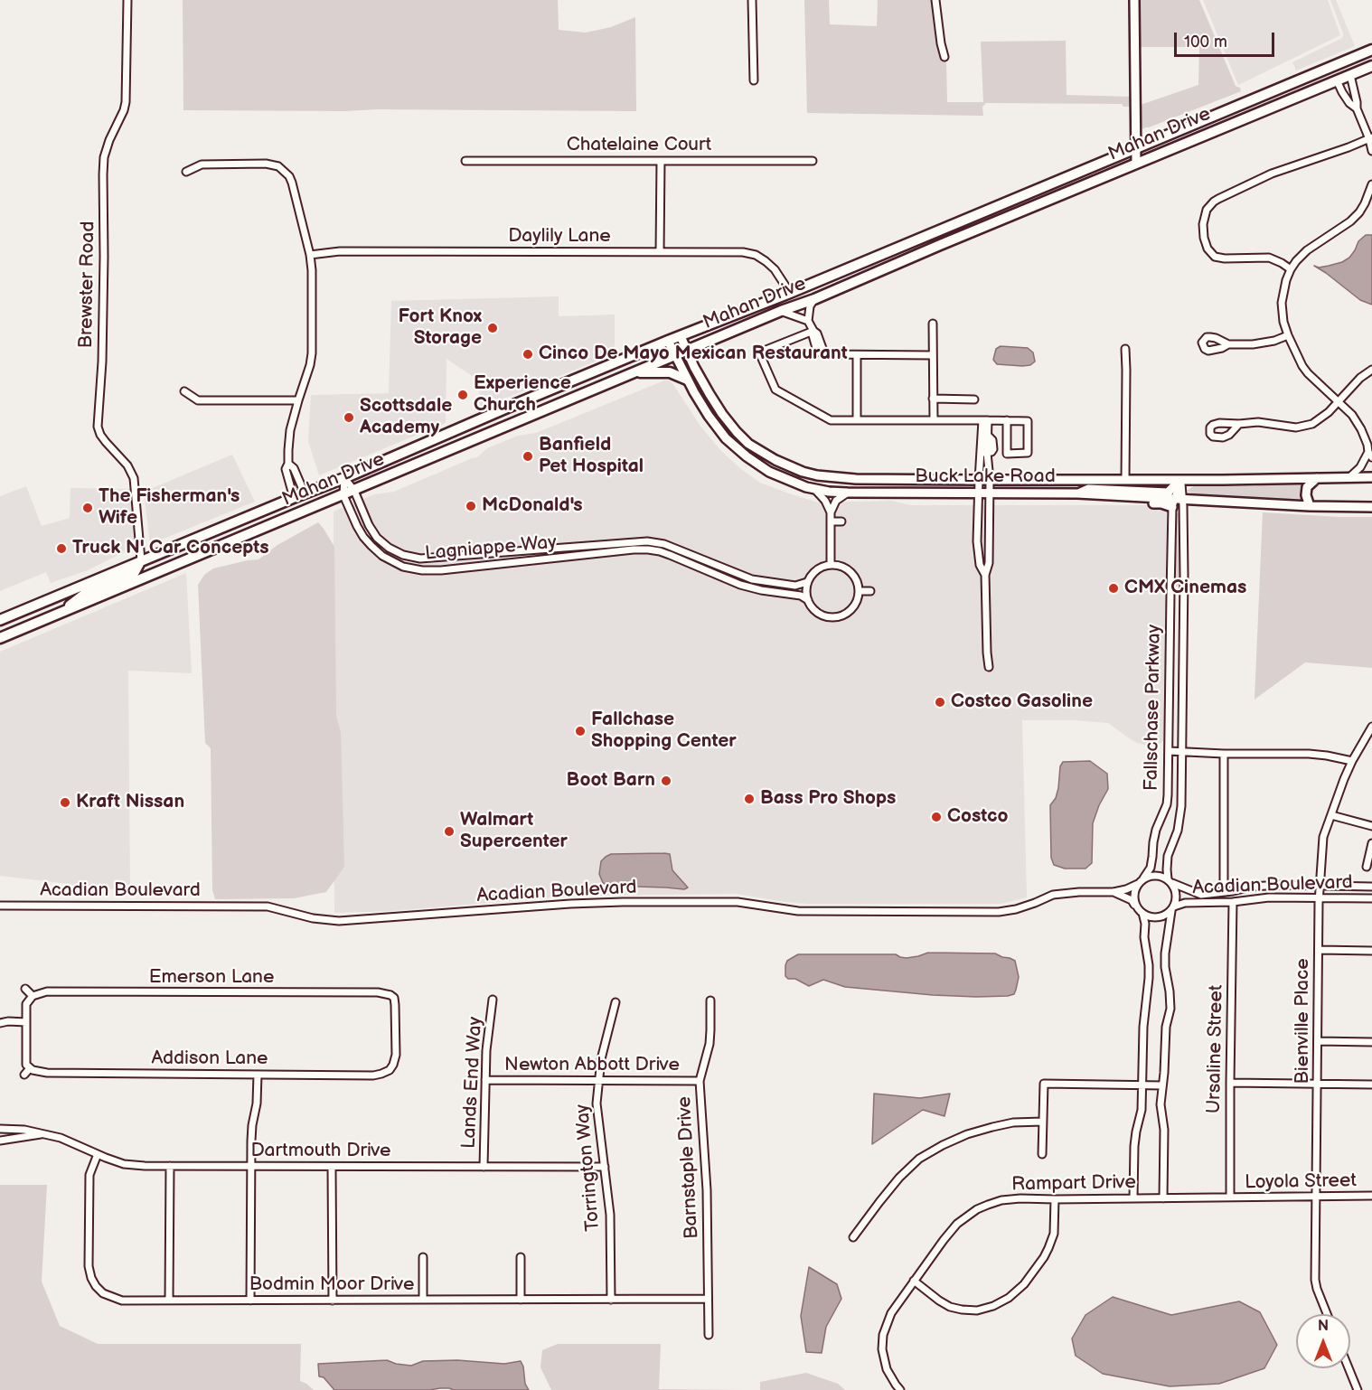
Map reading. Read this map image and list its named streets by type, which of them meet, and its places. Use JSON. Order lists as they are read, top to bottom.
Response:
{
  "streets": {
    "main road": ["Mahan Drive", "Buck Lake Road"],
    "street": [
      "Chatelaine Court",
      "Daylily Lane",
      "Brewster Road",
      "Lagniappe Way",
      "Fallschase Parkway",
      "Acadian Boulevard",
      "Emerson Lane",
      "Bienville Place",
      "Ursaline Street",
      "Addison Lane",
      "Newton Abbott Drive",
      "Lands End Way",
      "Dartmouth Drive",
      "Torrington Way",
      "Barnstaple Drive",
      "Loyola Street",
      "Rampart Drive",
      "Bodmin Moor Drive"
    ]
  },
  "crossings": [
    ["Mahan Drive", "Daylily Lane"],
    ["Mahan Drive", "Brewster Road"],
    ["Mahan Drive", "Buck Lake Road"],
    ["Mahan Drive", "Lagniappe Way"],
    ["Buck Lake Road", "Fallschase Parkway"],
    ["Fallschase Parkway", "Acadian Boulevard"],
    ["Acadian Boulevard", "Bienville Place"],
    ["Acadian Boulevard", "Ursaline Street"],
    ["Emerson Lane", "Addison Lane"],
    ["Bienville Place", "Loyola Street"],
    ["Ursaline Street", "Loyola Street"],
    ["Ursaline Street", "Rampart Drive"],
    ["Newton Abbott Drive", "Lands End Way"],
    ["Newton Abbott Drive", "Torrington Way"],
    ["Newton Abbott Drive", "Barnstaple Drive"],
    ["Lands End Way", "Dartmouth Drive"],
    ["Dartmouth Drive", "Torrington Way"],
    ["Dartmouth Drive", "Bodmin Moor Drive"],
    ["Torrington Way", "Bodmin Moor Drive"],
    ["Barnstaple Drive", "Bodmin Moor Drive"],
    ["Loyola Street", "Rampart Drive"]
  ],
  "places": [
    "Fort Knox Storage",
    "Cinco De Mayo Mexican Restaurant",
    "Experience Church",
    "Scottsdale Academy",
    "Banfield Pet Hospital",
    "McDonald's",
    "The Fisherman's Wife",
    "Truck N' Car Concepts",
    "CMX Cinemas",
    "Costco Gasoline",
    "Fallchase Shopping Center",
    "Boot Barn",
    "Bass Pro Shops",
    "Kraft Nissan",
    "Costco",
    "Walmart Supercenter"
  ],
  "scale_bar": "100 m",
  "north": "top"
}
